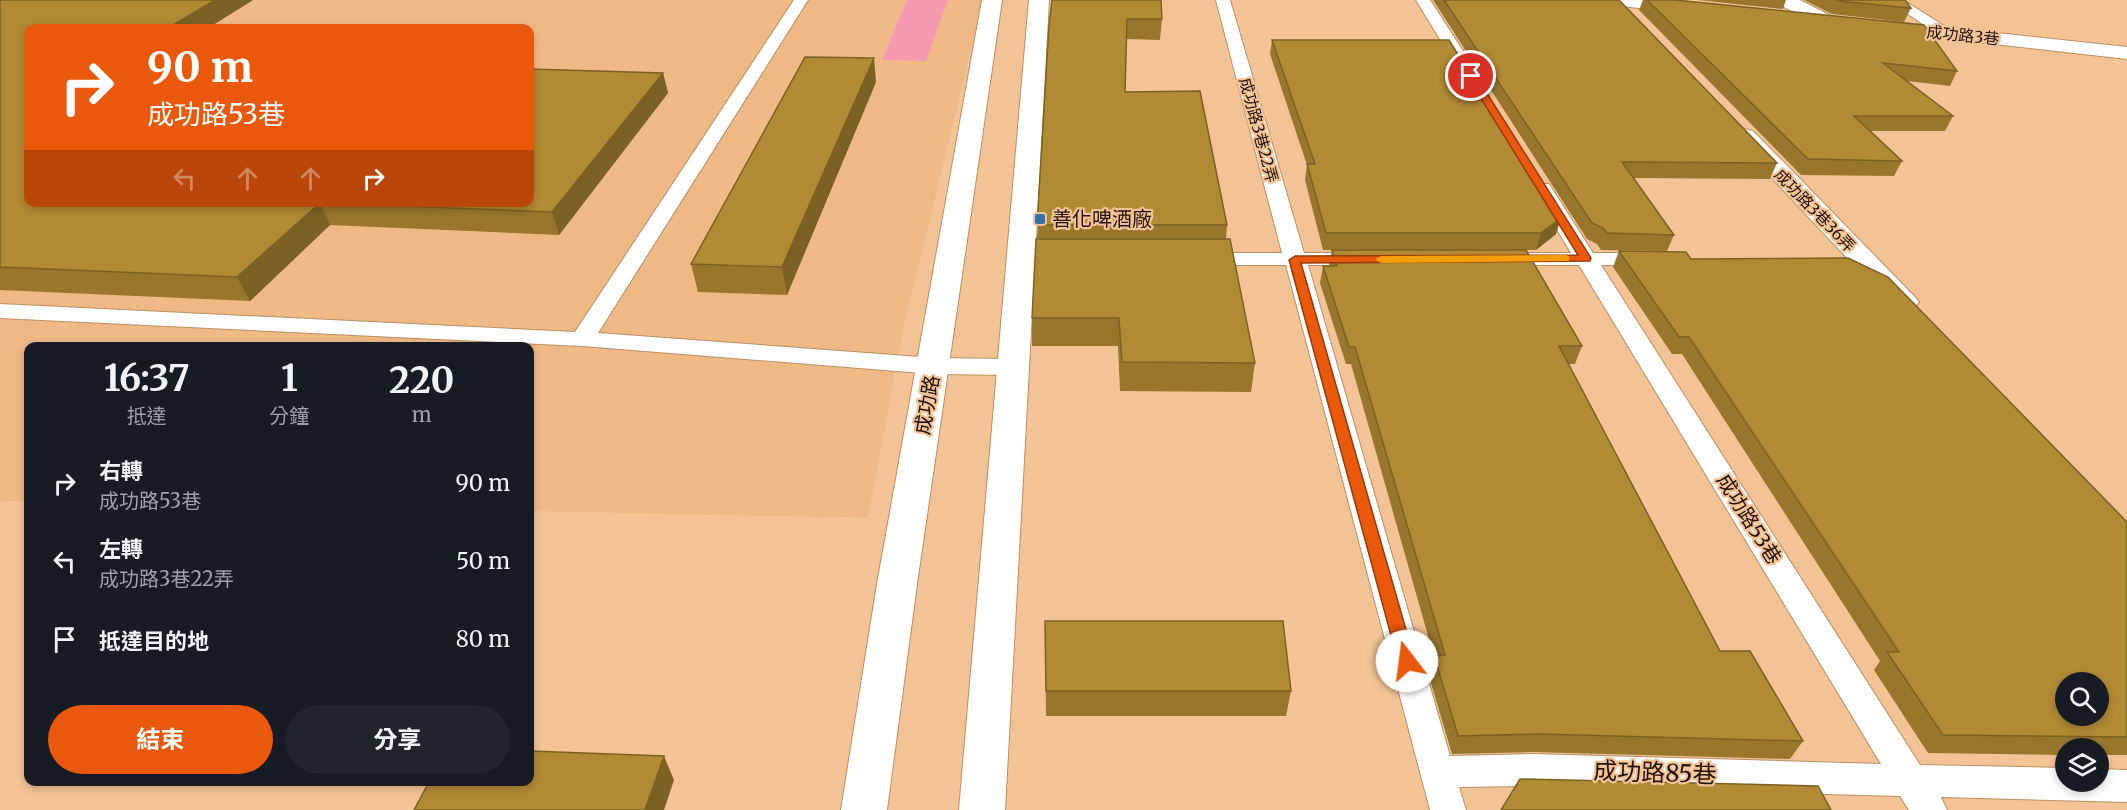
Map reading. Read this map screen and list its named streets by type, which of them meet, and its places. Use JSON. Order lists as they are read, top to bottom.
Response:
{
  "streets": {
    "main road": ["成功路3巷", "成功路3巷36弄", "成功路"],
    "lane": ["成功路3巷22弄", "成功路53巷", "成功路85巷"]
  },
  "crossings": [
    ["成功路53巷", "成功路85巷"]
  ],
  "places": {
    "transit": ["善化啤酒廠"]
  },
  "page": {
    "turn": ["90 m", "成功路53巷"],
    "eta": [
      "16:37",
      "抵達",
      "1",
      "分鐘",
      "220",
      "m"
    ],
    "list": [
      {
        "name": "右轉",
        "note": "成功路53巷",
        "value": "90 m"
      },
      {
        "name": "左轉",
        "note": "成功路3巷22弄",
        "value": "50 m"
      },
      {
        "name": "抵達目的地",
        "value": "80 m"
      }
    ],
    "buttons": ["結束", "分享"]
  }
}
